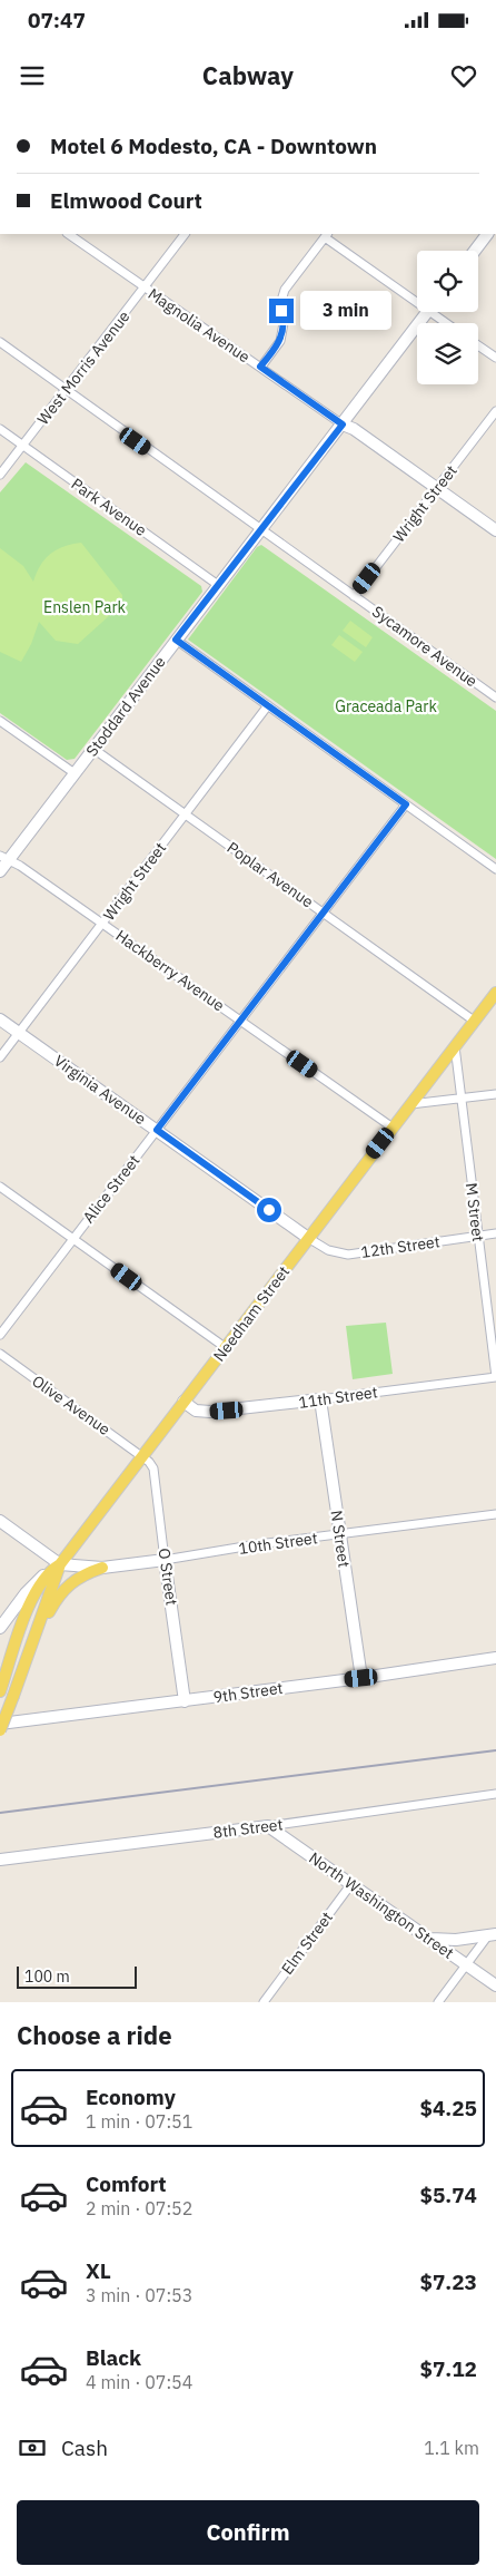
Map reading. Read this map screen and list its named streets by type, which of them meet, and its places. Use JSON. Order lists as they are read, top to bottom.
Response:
{
  "streets": {
    "main road": ["Needham Street"],
    "street": [
      "Magnolia Avenue",
      "West Morris Avenue",
      "Wright Street",
      "Park Avenue",
      "Sycamore Avenue",
      "Stoddard Avenue",
      "Poplar Avenue",
      "Hackberry Avenue",
      "Virginia Avenue",
      "Alice Street",
      "M Street",
      "12th Street",
      "11th Street",
      "Olive Avenue",
      "N Street",
      "10th Street",
      "O Street",
      "9th Street",
      "8th Street",
      "North Washington Street",
      "Elm Street"
    ]
  },
  "crossings": [
    ["Magnolia Avenue", "West Morris Avenue"],
    ["Magnolia Avenue", "Wright Street"],
    ["Magnolia Avenue", "Stoddard Avenue"],
    ["West Morris Avenue", "Park Avenue"],
    ["West Morris Avenue", "Sycamore Avenue"],
    ["Wright Street", "Sycamore Avenue"],
    ["Wright Street", "Poplar Avenue"],
    ["Wright Street", "Hackberry Avenue"],
    ["Wright Street", "Virginia Avenue"],
    ["Park Avenue", "Stoddard Avenue"],
    ["Sycamore Avenue", "Stoddard Avenue"],
    ["Stoddard Avenue", "Poplar Avenue"],
    ["Stoddard Avenue", "Hackberry Avenue"],
    ["Poplar Avenue", "Alice Street"],
    ["Poplar Avenue", "Needham Street"],
    ["Hackberry Avenue", "Alice Street"],
    ["Hackberry Avenue", "Needham Street"],
    ["Virginia Avenue", "Alice Street"],
    ["Virginia Avenue", "12th Street"],
    ["Virginia Avenue", "Needham Street"],
    ["M Street", "12th Street"],
    ["M Street", "Needham Street"],
    ["M Street", "11th Street"],
    ["12th Street", "Needham Street"],
    ["Needham Street", "11th Street"],
    ["Needham Street", "Olive Avenue"],
    ["Needham Street", "10th Street"],
    ["Needham Street", "O Street"],
    ["11th Street", "N Street"],
    ["Olive Avenue", "O Street"],
    ["N Street", "10th Street"],
    ["N Street", "9th Street"],
    ["10th Street", "O Street"],
    ["O Street", "9th Street"],
    ["8th Street", "North Washington Street"],
    ["North Washington Street", "Elm Street"]
  ],
  "parks": ["Enslen Park", "Graceada Park"],
  "scale_bar": "100 m",
  "page": {
    "status": "07:47",
    "header": "Cabway",
    "banner": ["Motel 6 Modesto, CA - Downtown", "Elmwood Court"],
    "bubble": "3 min",
    "scale": "100 m",
    "heading": "Choose a ride",
    "list": [
      {
        "name": "Economy",
        "note": "1 min · 07:51",
        "value": "$4.25"
      },
      {
        "name": "Comfort",
        "note": "2 min · 07:52",
        "value": "$5.74"
      },
      {
        "name": "XL",
        "note": "3 min · 07:53",
        "value": "$7.23"
      },
      {
        "name": "Black",
        "note": "4 min · 07:54",
        "value": "$7.12"
      }
    ],
    "pay": ["Cash", "1.1 km"],
    "buttons": "Confirm"
  }
}
